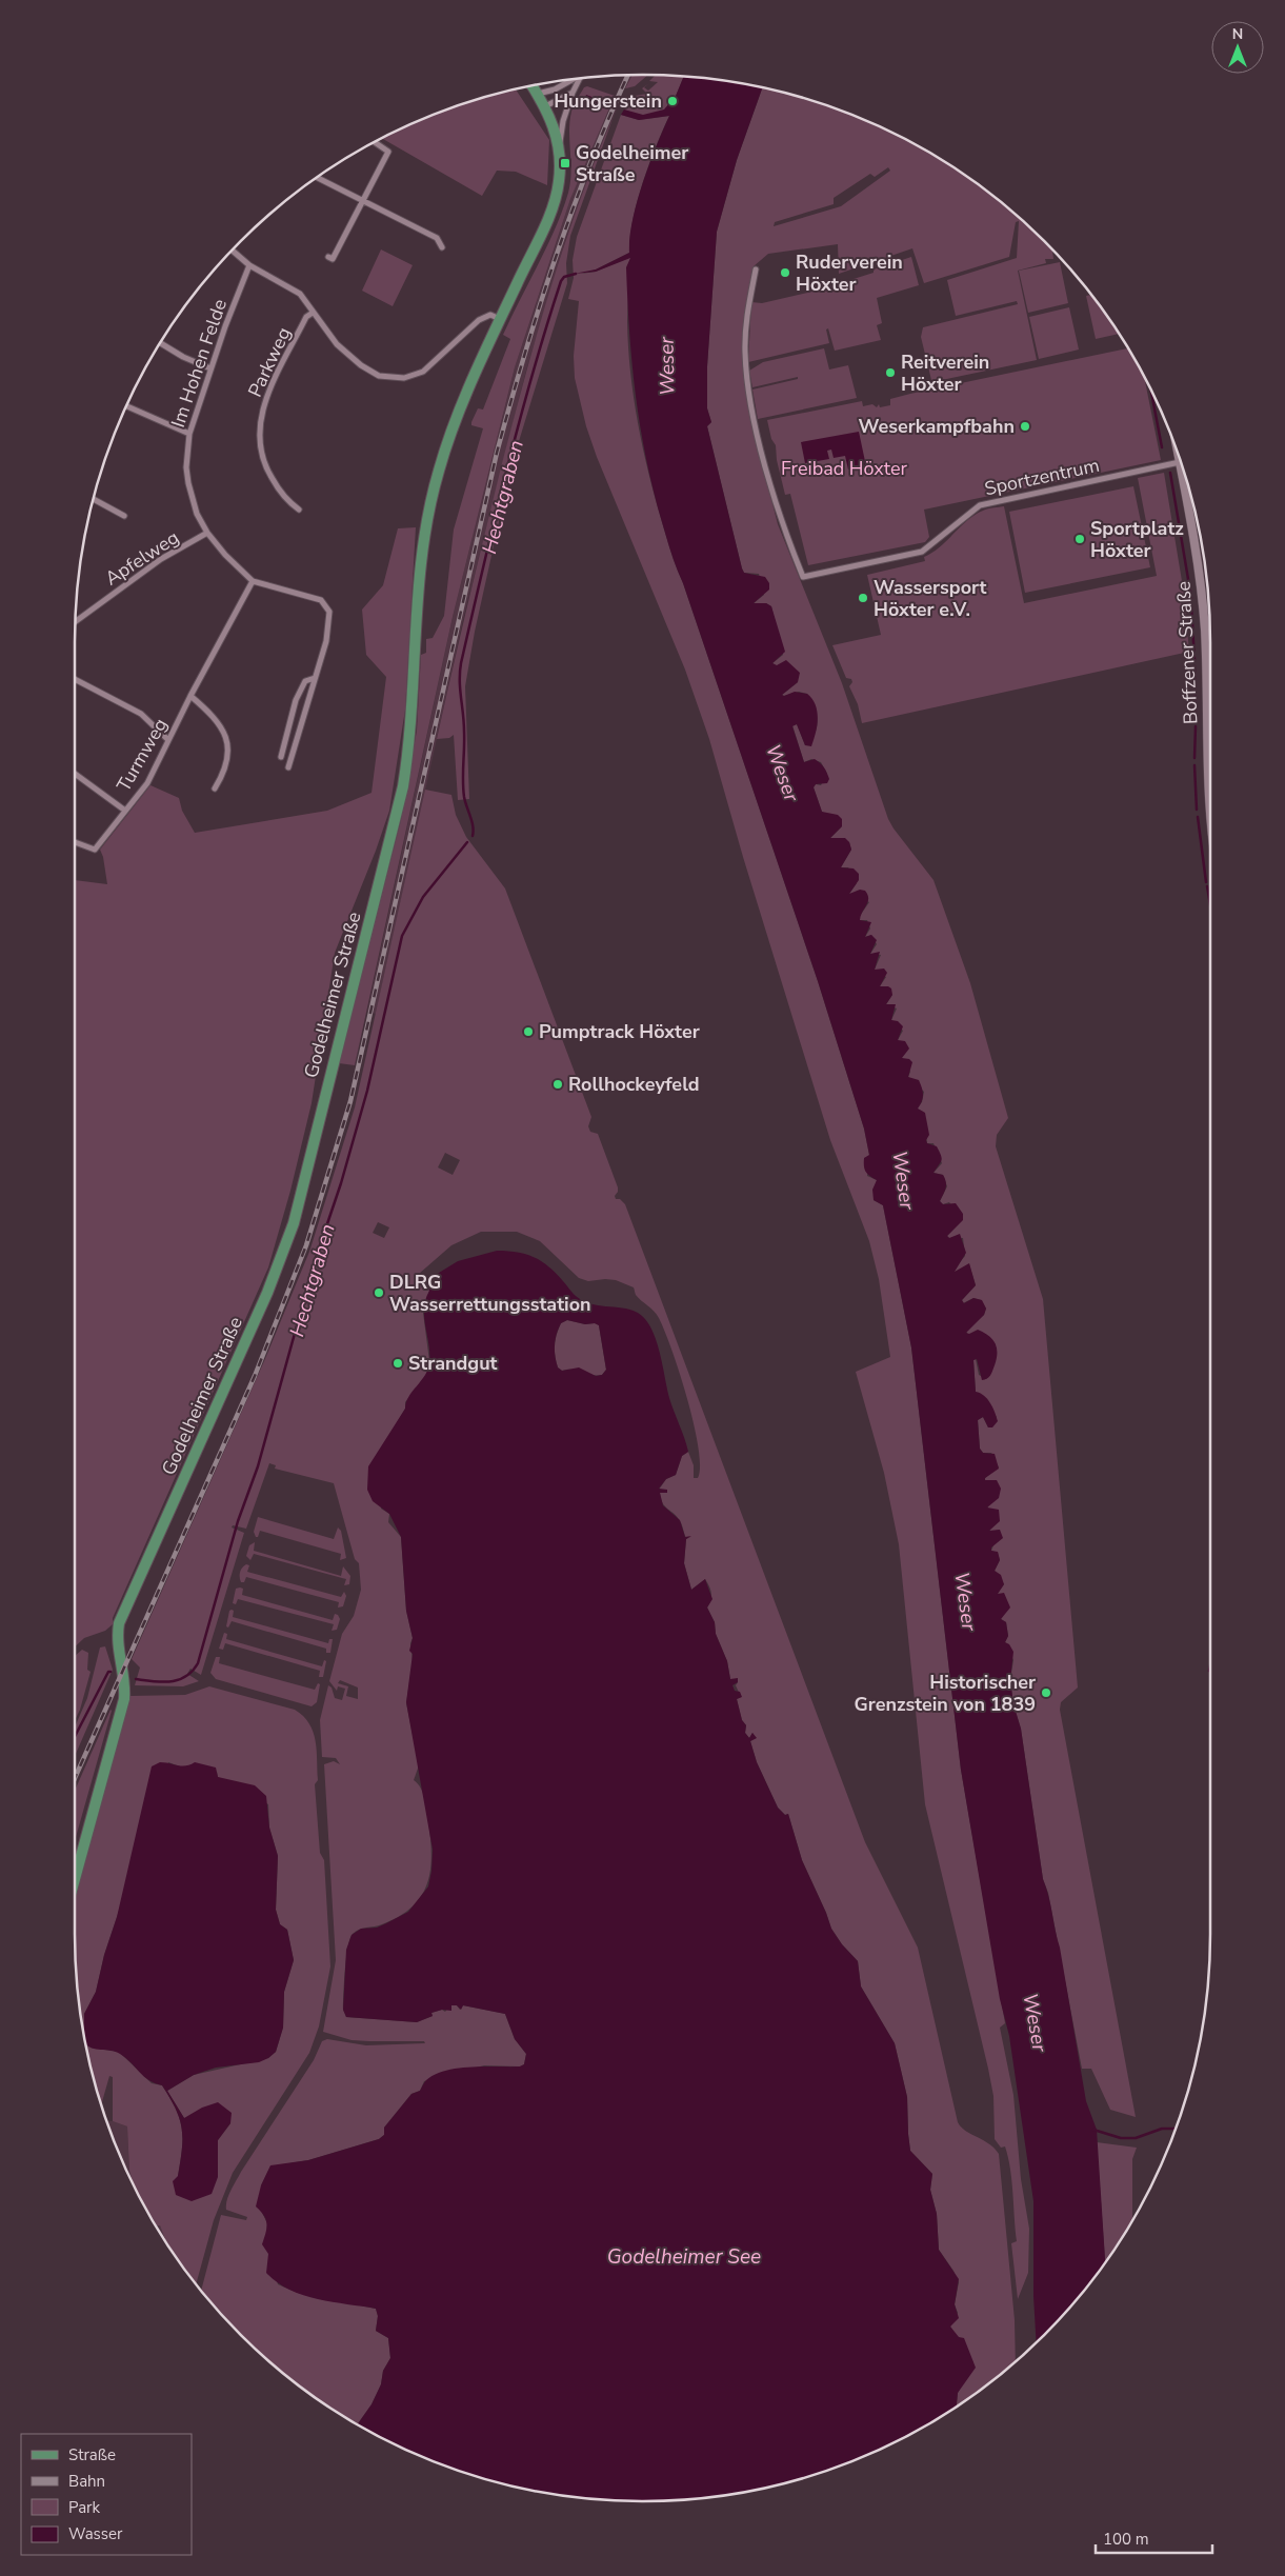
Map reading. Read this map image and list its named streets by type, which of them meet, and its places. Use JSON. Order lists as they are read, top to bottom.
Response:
{
  "streets": {
    "main road": ["Godelheimer Straße"],
    "street": [
      "Parkweg",
      "Im Hohen Felde",
      "Sportzentrum",
      "Apfelweg",
      "Boffzener Straße",
      "Turmweg"
    ]
  },
  "crossings": [
    ["Im Hohen Felde", "Apfelweg"],
    ["Im Hohen Felde", "Turmweg"],
    ["Sportzentrum", "Boffzener Straße"]
  ],
  "water": ["Weser", "Hechtgraben", "Godelheimer See"],
  "parks": ["Freibad Höxter"],
  "places": {
    "other": [
      "Hungerstein",
      "Ruderverein Höxter",
      "Reitverein Höxter",
      "Weserkampfbahn",
      "Sportplatz Höxter",
      "Wassersport Höxter e.V.",
      "Pumptrack Höxter",
      "Rollhockeyfeld",
      "DLRG Wasserrettungsstation",
      "Strandgut",
      "Historischer Grenzstein von 1839"
    ],
    "transit": ["Godelheimer Straße"]
  },
  "legend": [
    "Straße",
    "Bahn",
    "Park",
    "Wasser"
  ],
  "scale_bar": "100 m",
  "north": "top"
}
